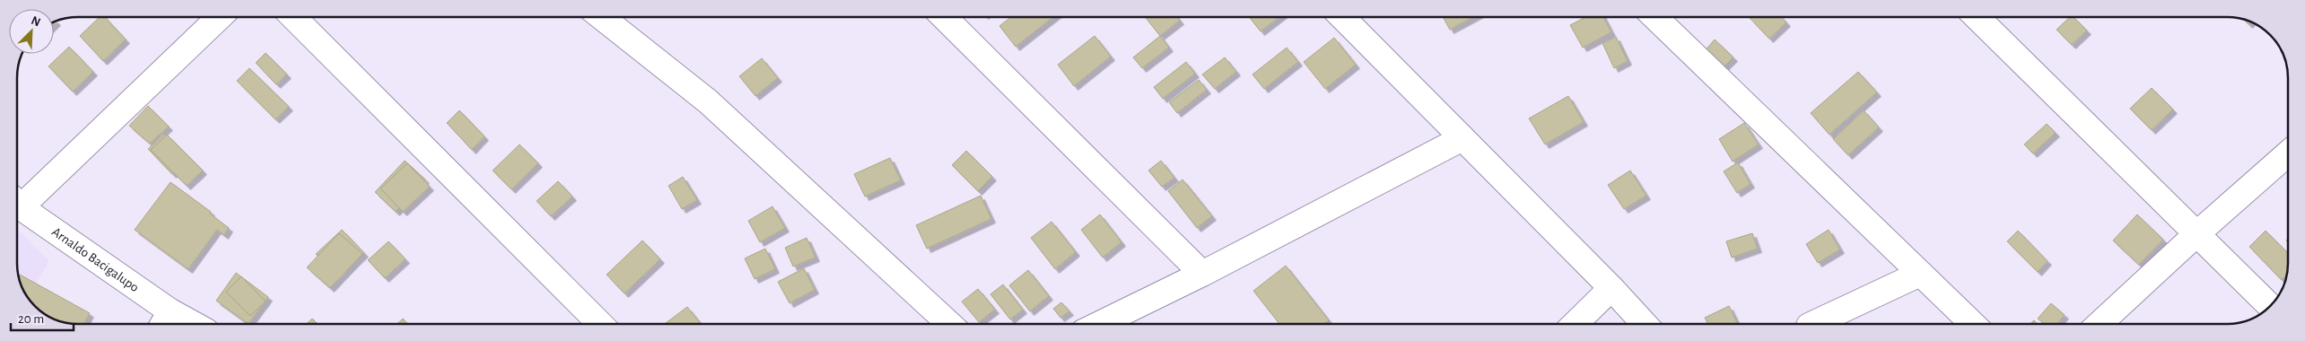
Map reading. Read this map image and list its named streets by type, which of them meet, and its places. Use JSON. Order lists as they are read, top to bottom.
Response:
{
  "streets": {
    "street": ["Arnaldo Bacigalupo"]
  },
  "scale_bar": "20 m",
  "north": "top right"
}
